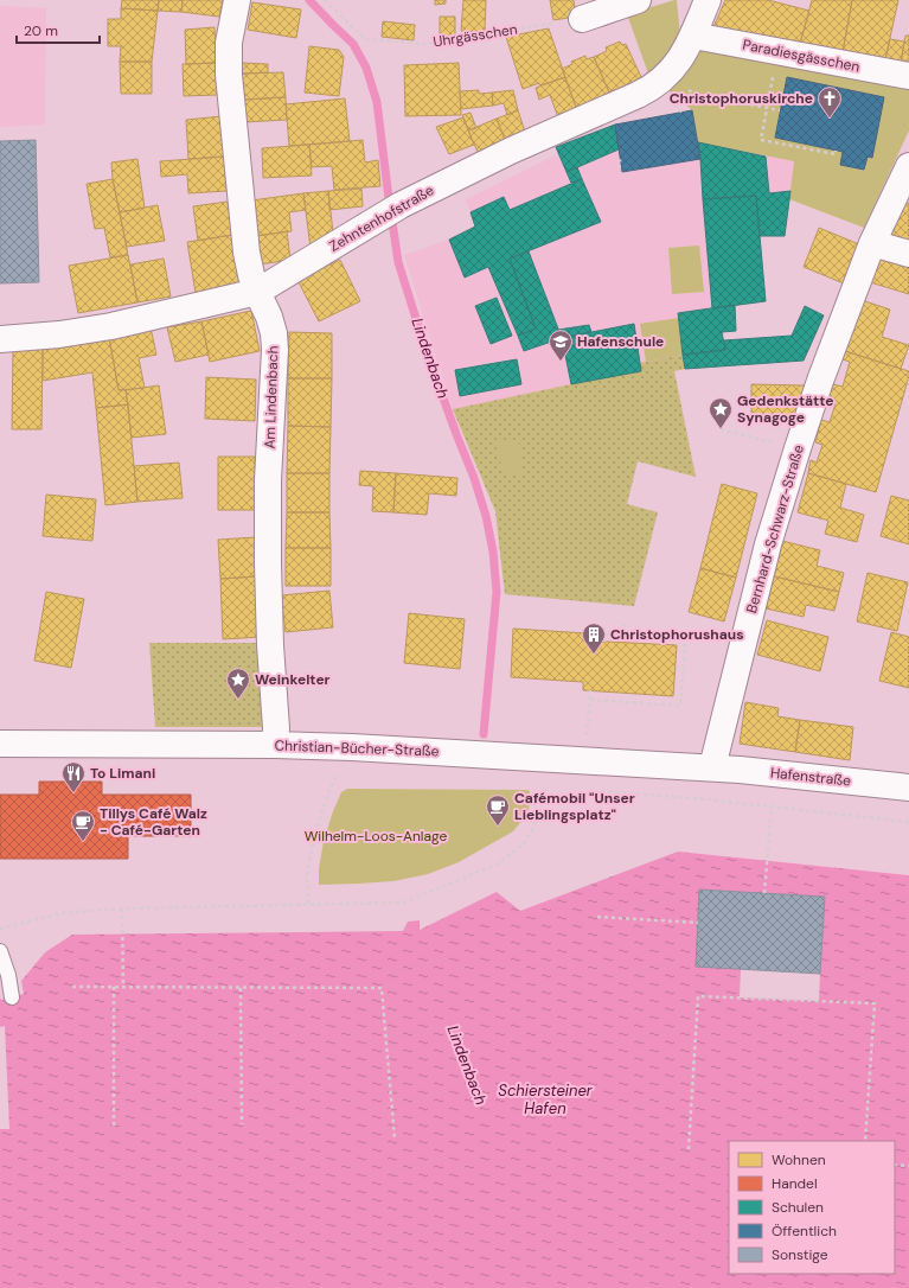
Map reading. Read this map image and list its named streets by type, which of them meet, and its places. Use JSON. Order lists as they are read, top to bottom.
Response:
{
  "streets": {
    "street": [
      "Paradiesgässchen",
      "Zehntenhofstraße",
      "Am Lindenbach",
      "Bernhard-Schwarz-Straße",
      "Christian-Bücher-Straße",
      "Hafenstraße"
    ],
    "path": ["Uhrgässchen"]
  },
  "crossings": [
    ["Paradiesgässchen", "Zehntenhofstraße"],
    ["Zehntenhofstraße", "Am Lindenbach"],
    ["Am Lindenbach", "Christian-Bücher-Straße"],
    ["Bernhard-Schwarz-Straße", "Christian-Bücher-Straße"],
    ["Bernhard-Schwarz-Straße", "Hafenstraße"],
    ["Christian-Bücher-Straße", "Hafenstraße"]
  ],
  "water": ["Lindenbach", "Schiersteiner Hafen"],
  "parks": ["Wilhelm-Loos-Anlage"],
  "places": {
    "church": ["Christophoruskirche"],
    "school or university": ["Hafenschule"],
    "place": ["Gedenkstätte Synagoge", "Weinkelter"],
    "building": ["Christophorushaus"],
    "restaurant": ["To Limani"],
    "cafe": ["Cafémobil \"Unser Lieblingsplatz\"", "Tillys Café Walz - Café-Garten"]
  },
  "legend": [
    "Wohnen",
    "Handel",
    "Schulen",
    "Öffentlich",
    "Sonstige"
  ],
  "scale_bar": "20 m"
}
